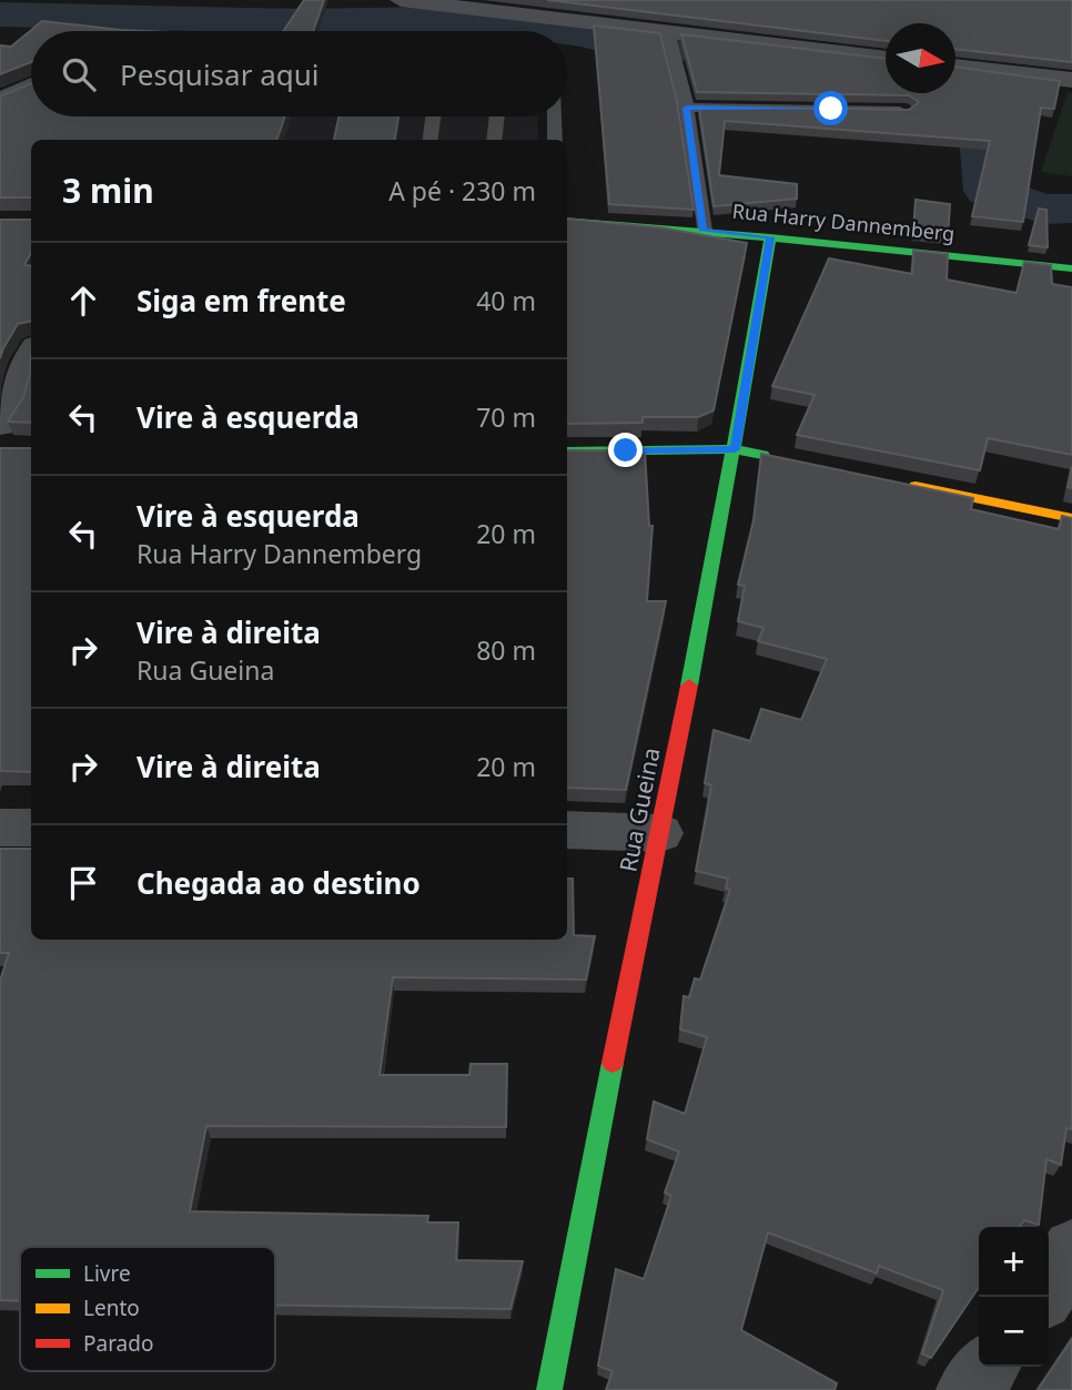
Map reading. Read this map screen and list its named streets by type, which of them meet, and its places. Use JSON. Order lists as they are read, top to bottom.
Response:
{
  "streets": {
    "street": ["Rua Harry Dannemberg", "Rua Gueina"]
  },
  "crossings": [
    ["Rua Harry Dannemberg", "Rua Gueina"]
  ],
  "legend": ["Livre", "Lento", "Parado"],
  "north": "right",
  "page": {
    "search": "Pesquisar aqui",
    "heading": ["3 min", "A pé · 230 m"],
    "list": [
      ["Siga em frente", "40 m"],
      ["Vire à esquerda", "70 m"],
      ["Vire à esquerda", "Rua Harry Dannemberg", "20 m"],
      ["Vire à direita", "Rua Gueina", "80 m"],
      ["Vire à direita", "20 m"],
      "Chegada ao destino"
    ],
    "map_buttons": ["+", "−"]
  }
}
